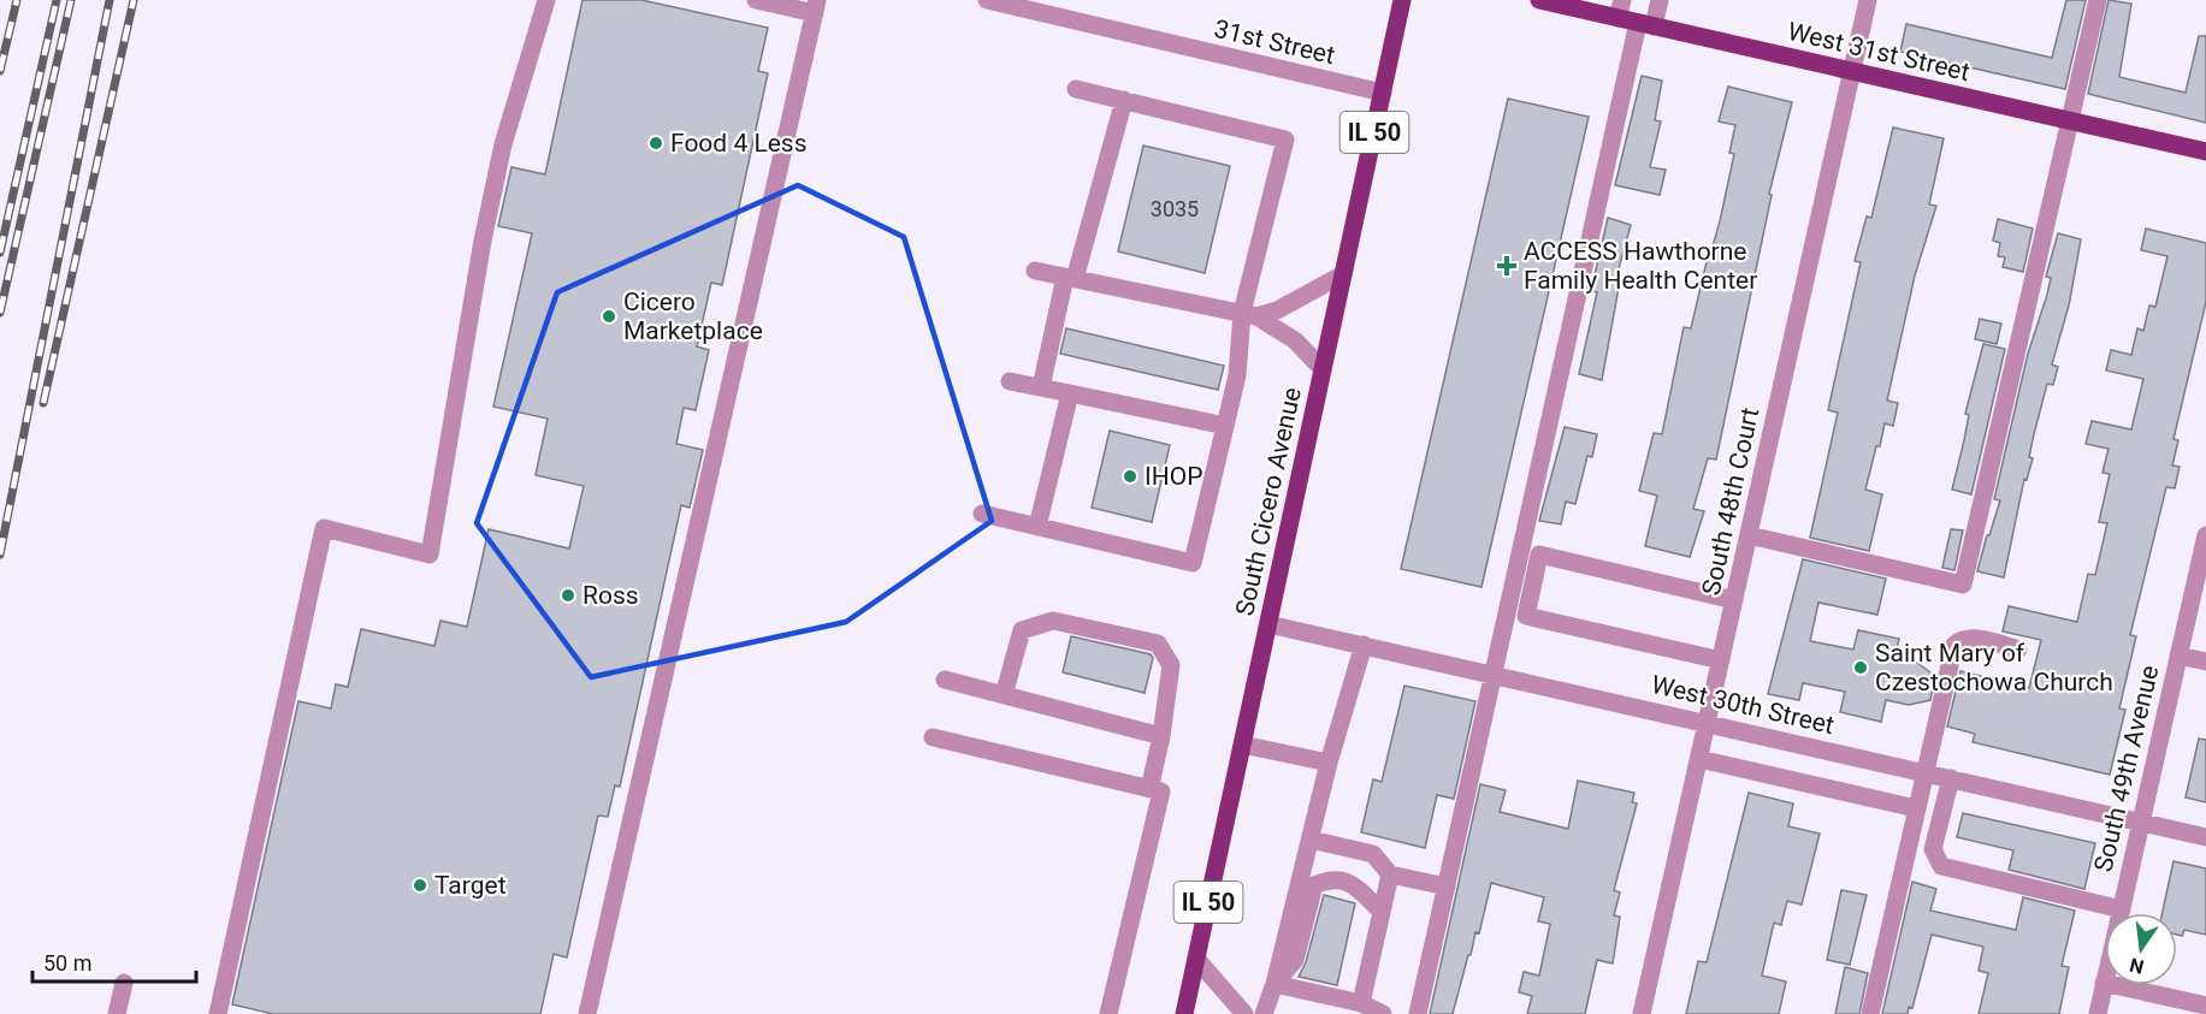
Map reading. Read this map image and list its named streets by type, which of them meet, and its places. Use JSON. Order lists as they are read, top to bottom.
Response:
{
  "streets": {
    "main road": ["West 31st Street", "IL 50", "South Cicero Avenue"],
    "street": [
      "31st Street",
      "South 48th Court",
      "West 30th Street",
      "South 49th Avenue"
    ]
  },
  "crossings": [
    ["31st Street", "South Cicero Avenue"],
    ["West 31st Street", "South 48th Court"],
    ["South Cicero Avenue", "West 30th Street"],
    ["South 48th Court", "West 30th Street"],
    ["West 30th Street", "South 49th Avenue"]
  ],
  "places": {
    "other": [
      "Food 4 Less",
      "Cicero Marketplace",
      "IHOP",
      "Ross",
      "Saint Mary of Czestochowa Church",
      "Target"
    ],
    "health": ["ACCESS Hawthorne Family Health Center"]
  },
  "house_numbers": ["3035"],
  "scale_bar": "50 m",
  "north": "bottom"
}
